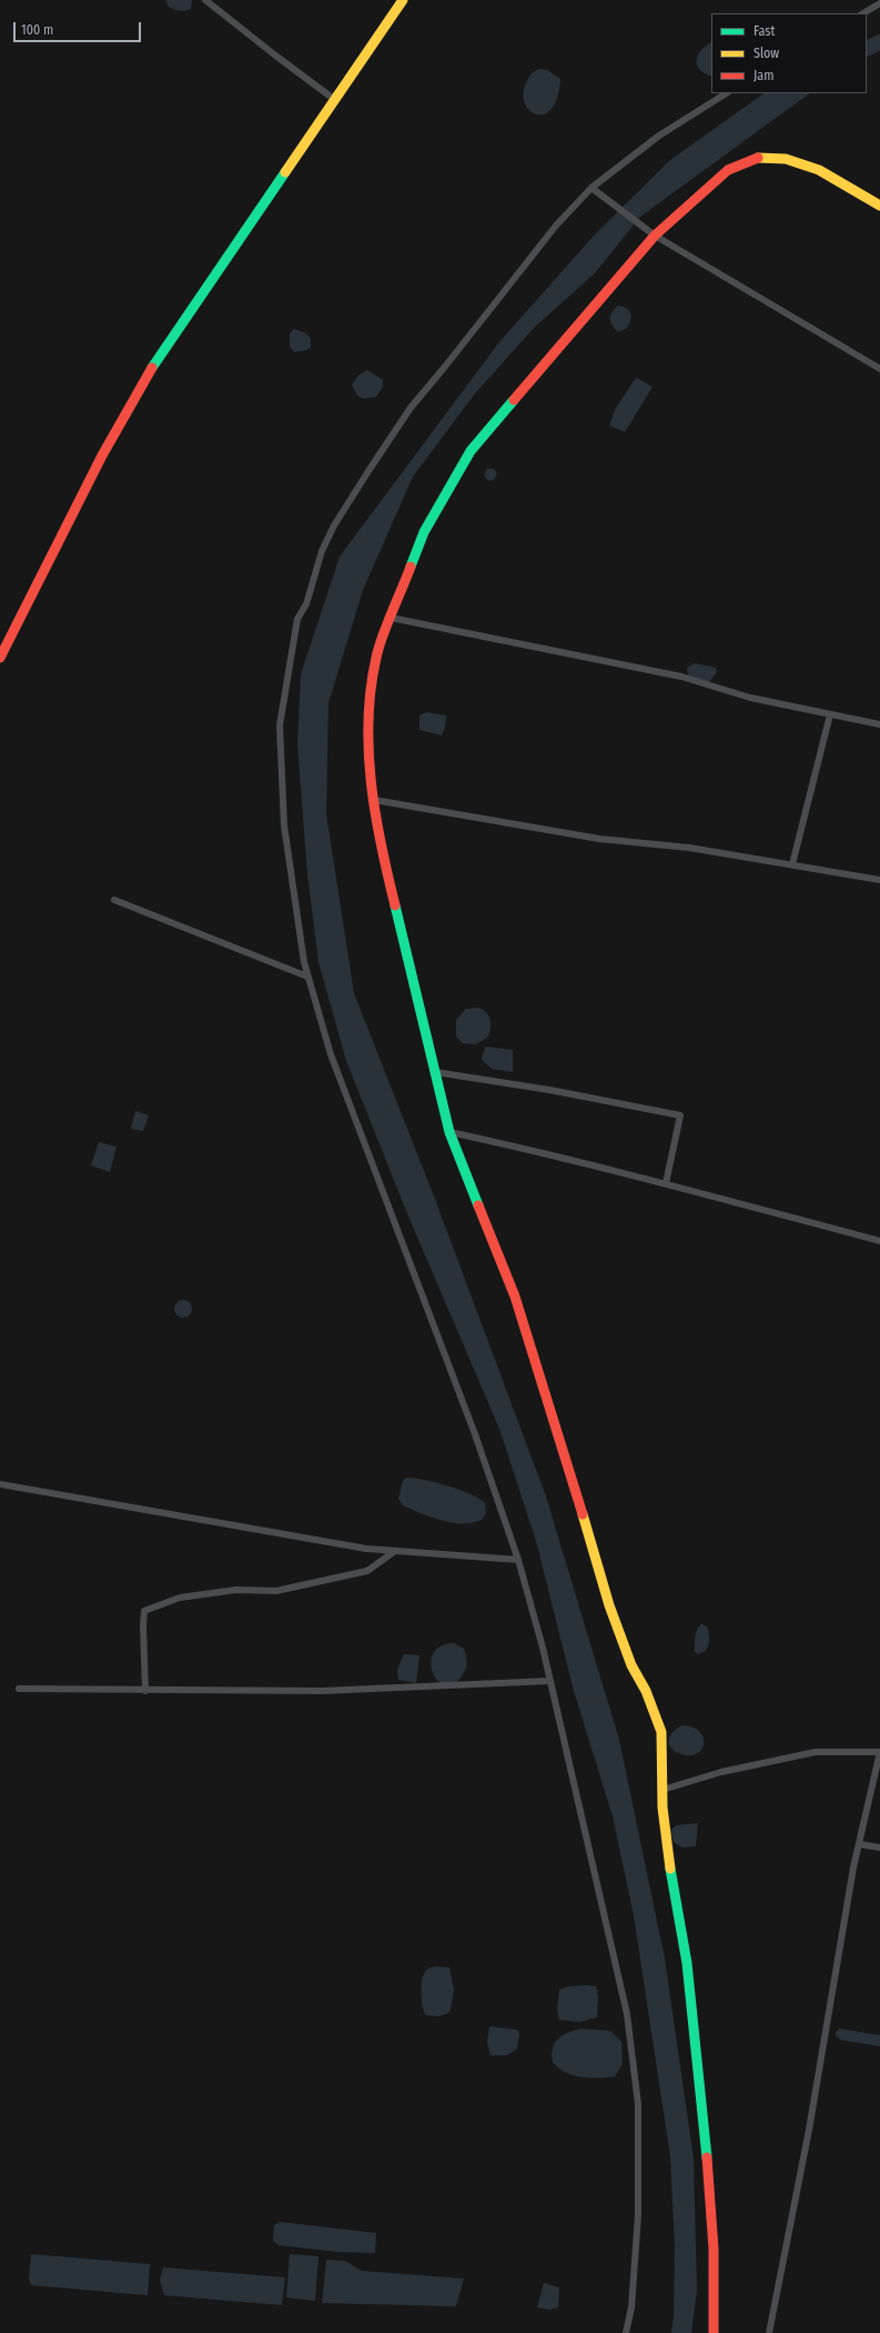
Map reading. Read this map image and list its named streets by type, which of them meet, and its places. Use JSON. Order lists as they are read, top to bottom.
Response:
{
  "legend": ["Fast", "Slow", "Jam"],
  "scale_bar": "100 m"
}
